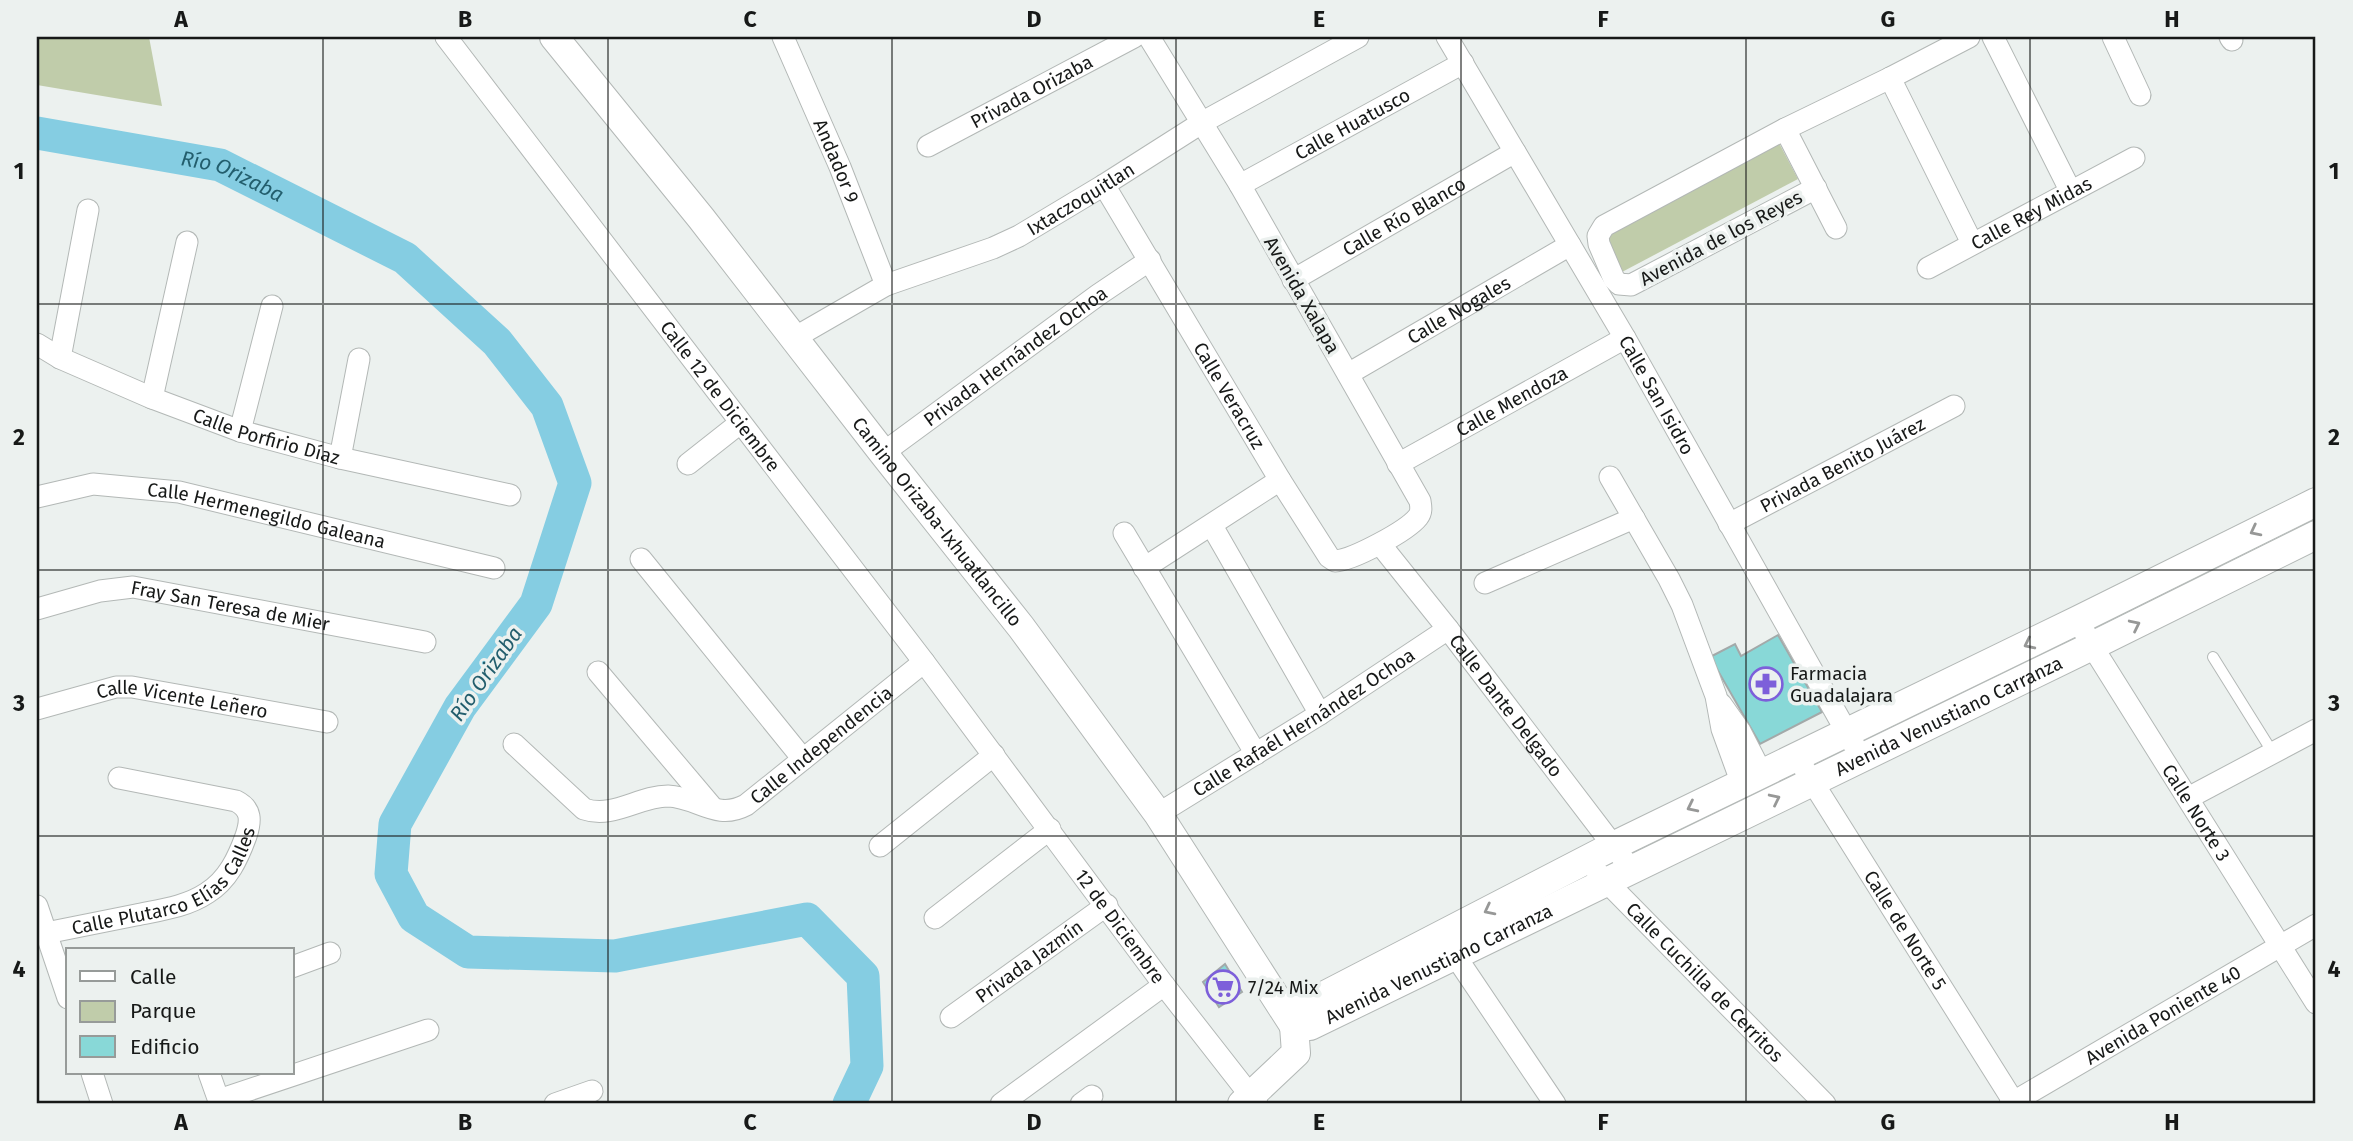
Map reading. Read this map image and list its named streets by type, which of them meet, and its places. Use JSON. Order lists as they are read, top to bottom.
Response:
{
  "streets": {
    "street": [
      "Privada Orizaba",
      "Calle Huatusco",
      "Andador 9",
      "Ixtaczoquitlan",
      "Calle Rey Midas",
      "Calle Río Blanco",
      "Avenida de los Reyes",
      "Avenida Xalapa",
      "Calle Nogales",
      "Privada Hernández Ochoa",
      "Calle 12 de Diciembre",
      "Calle Veracruz",
      "Calle San Isidro",
      "Calle Mendoza",
      "Calle Porfirio Díaz",
      "Privada Benito Juárez",
      "Calle Hermenegildo Galeana",
      "Camino Orizaba-Ixhuatlancillo",
      "Fray San Teresa de Mier",
      "Calle Vicente Leñero",
      "Calle Dante Delgado",
      "Avenida Venustiano Carranza",
      "Calle Rafaél Hernández Ochoa",
      "Calle Independencia",
      "Calle Norte 3",
      "Calle Plutarco Elías Calles",
      "12 de Diciembre",
      "Calle de Norte 5",
      "Privada Jazmín",
      "Calle Cuchilla de Cerritos",
      "Avenida Poniente 40"
    ]
  },
  "crossings": [
    ["Calle Huatusco", "Avenida Xalapa"],
    ["Calle Huatusco", "Calle San Isidro"],
    ["Andador 9", "Ixtaczoquitlan"],
    ["Ixtaczoquitlan", "Avenida Xalapa"],
    ["Ixtaczoquitlan", "Calle Veracruz"],
    ["Ixtaczoquitlan", "Camino Orizaba-Ixhuatlancillo"],
    ["Calle Río Blanco", "Avenida Xalapa"],
    ["Calle Río Blanco", "Calle San Isidro"],
    ["Avenida Xalapa", "Calle Nogales"],
    ["Avenida Xalapa", "Calle Veracruz"],
    ["Avenida Xalapa", "Calle Mendoza"],
    ["Avenida Xalapa", "Calle Dante Delgado"],
    ["Calle Nogales", "Calle San Isidro"],
    ["Privada Hernández Ochoa", "Calle Veracruz"],
    ["Privada Hernández Ochoa", "Camino Orizaba-Ixhuatlancillo"],
    ["Calle 12 de Diciembre", "Calle Independencia"],
    ["Calle 12 de Diciembre", "12 de Diciembre"],
    ["Calle Veracruz", "Calle Dante Delgado"],
    ["Calle San Isidro", "Calle Mendoza"],
    ["Calle San Isidro", "Privada Benito Juárez"],
    ["Calle San Isidro", "Avenida Venustiano Carranza"],
    ["Camino Orizaba-Ixhuatlancillo", "Avenida Venustiano Carranza"],
    ["Camino Orizaba-Ixhuatlancillo", "Calle Rafaél Hernández Ochoa"],
    ["Calle Dante Delgado", "Avenida Venustiano Carranza"],
    ["Calle Dante Delgado", "Calle Rafaél Hernández Ochoa"],
    ["Avenida Venustiano Carranza", "Calle Norte 3"],
    ["Avenida Venustiano Carranza", "Calle de Norte 5"],
    ["Avenida Venustiano Carranza", "Calle Cuchilla de Cerritos"],
    ["Calle Norte 3", "Avenida Poniente 40"],
    ["12 de Diciembre", "Privada Jazmín"],
    ["Calle de Norte 5", "Avenida Poniente 40"]
  ],
  "water": ["Río Orizaba"],
  "places": {
    "pharmacy": ["Farmacia Guadalajara"],
    "supermarket": ["7/24 Mix"]
  },
  "legend": ["Calle", "Parque", "Edificio"],
  "grid": {
    "columns": [
      "A",
      "B",
      "C",
      "D",
      "E",
      "F",
      "G",
      "H"
    ],
    "rows": [
      "1",
      "2",
      "3",
      "4"
    ]
  }
}
